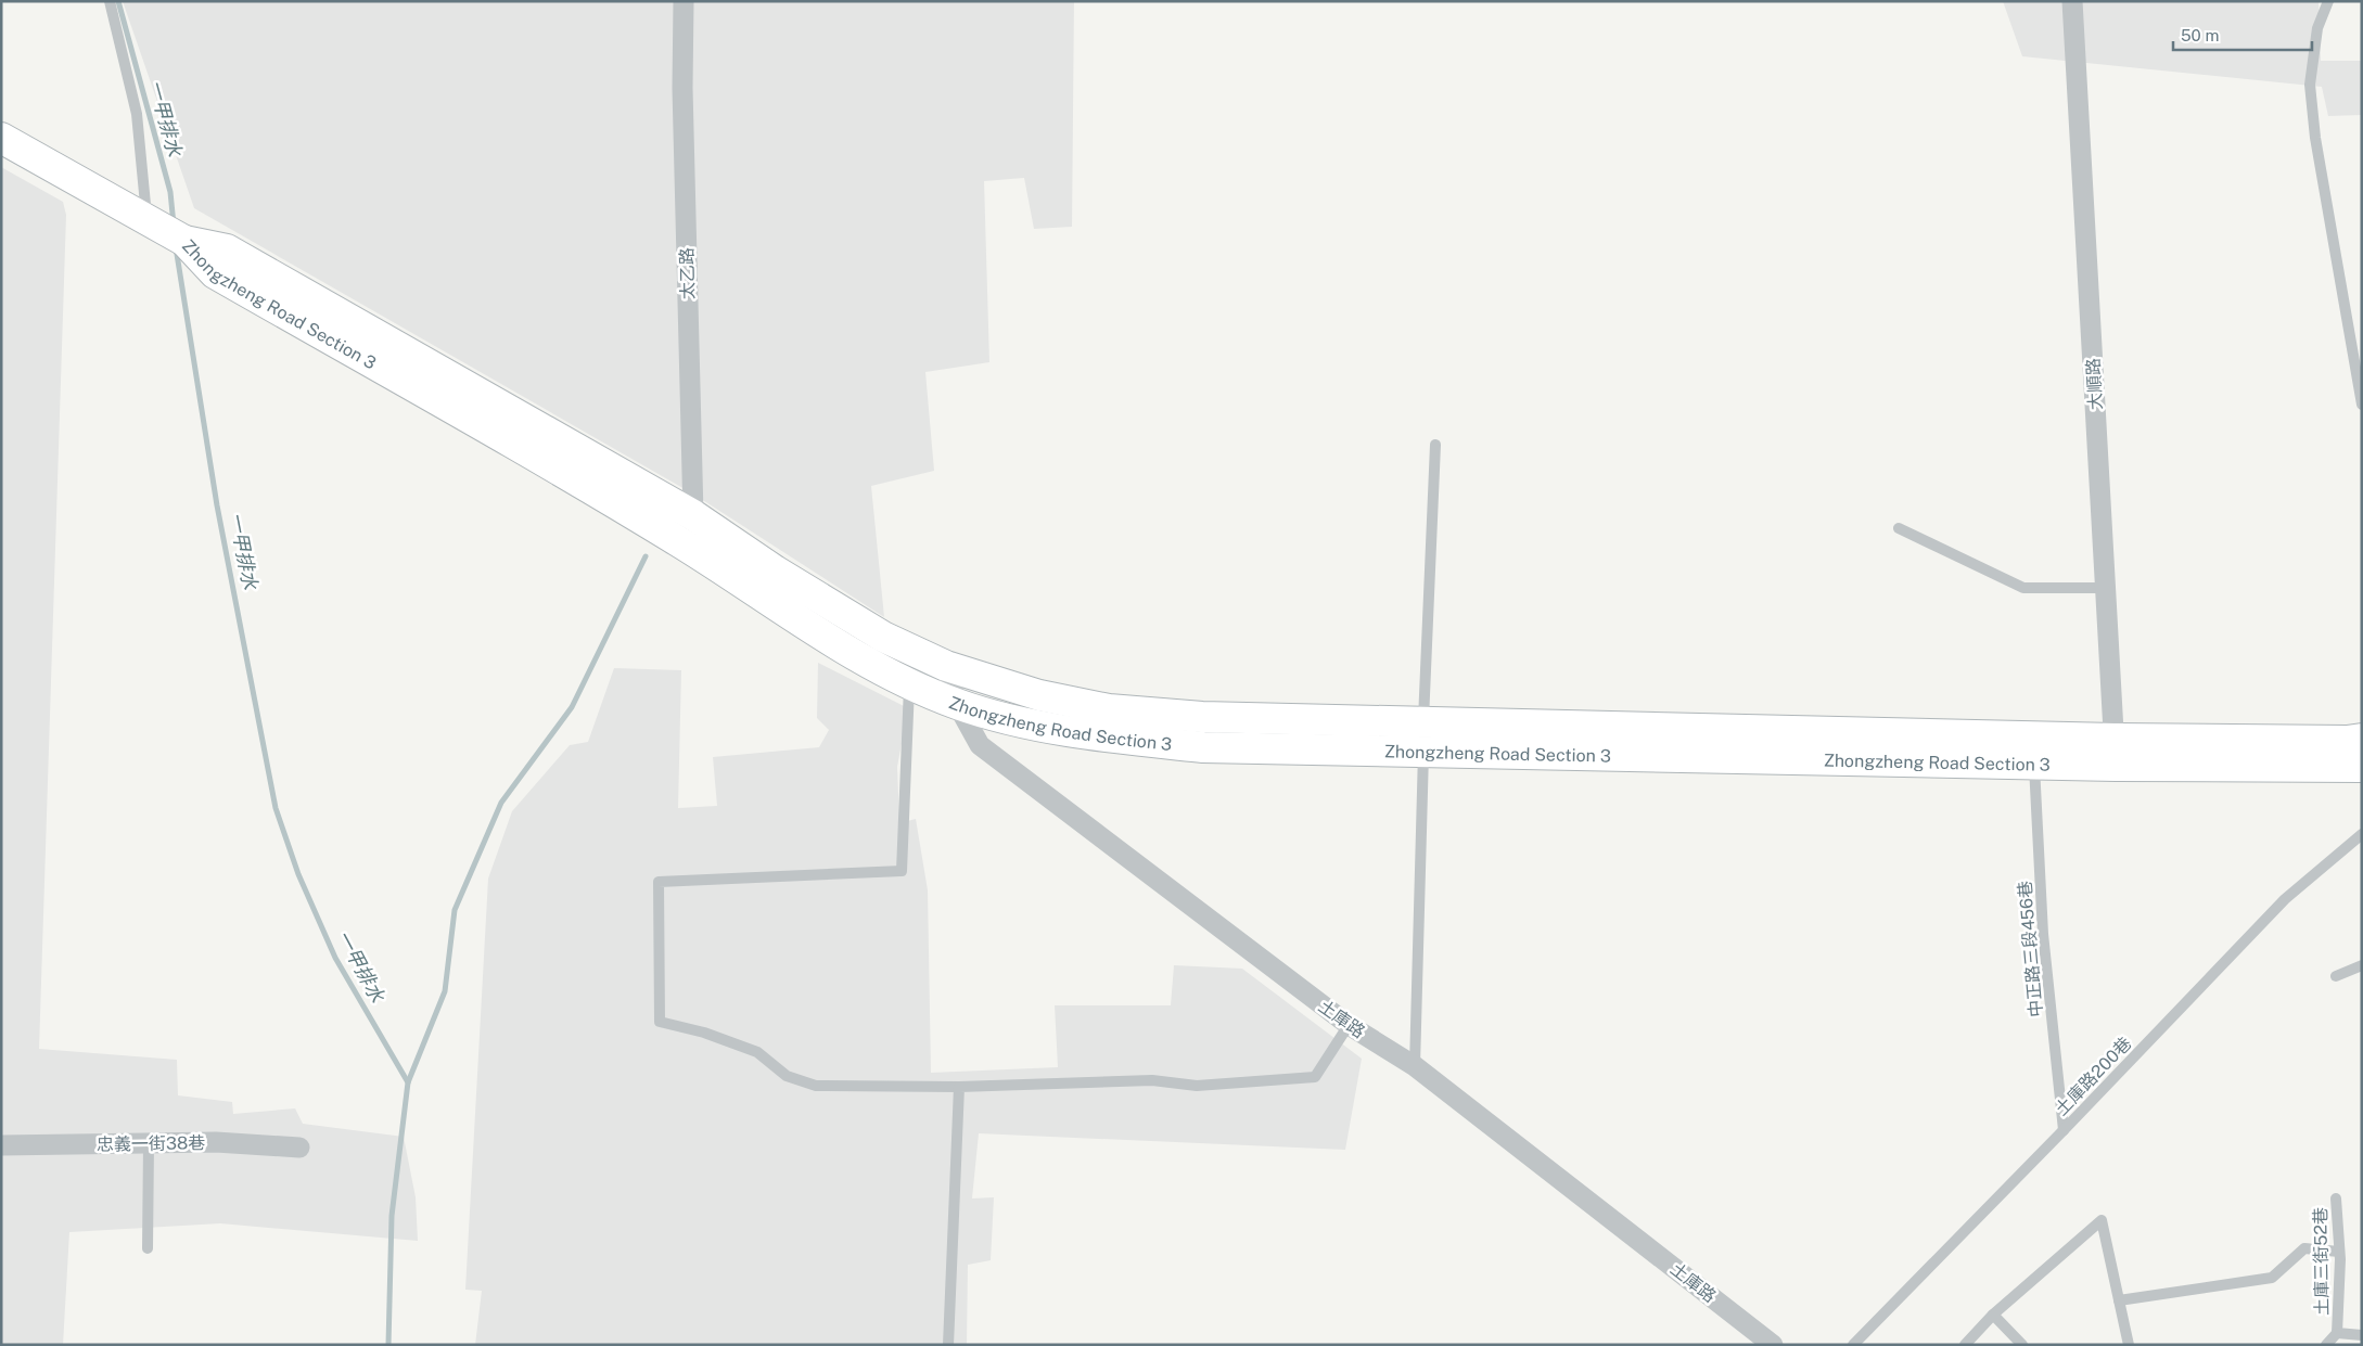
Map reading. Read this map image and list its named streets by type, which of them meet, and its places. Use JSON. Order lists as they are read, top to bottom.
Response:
{
  "streets": {
    "main road": ["Zhongzheng Road Section 3"],
    "street": [
      "太乙路",
      "大順路",
      "土庫路",
      "忠義一街38巷"
    ],
    "lane": ["中正路三段456巷", "土庫路200巷", "土庫三街52巷"]
  },
  "crossings": [
    ["太乙路", "Zhongzheng Road Section 3"],
    ["Zhongzheng Road Section 3", "大順路"],
    ["Zhongzheng Road Section 3", "中正路三段456巷"],
    ["Zhongzheng Road Section 3", "土庫路"],
    ["中正路三段456巷", "土庫路200巷"]
  ],
  "water": ["一甲排水"],
  "scale_bar": "50 m"
}
